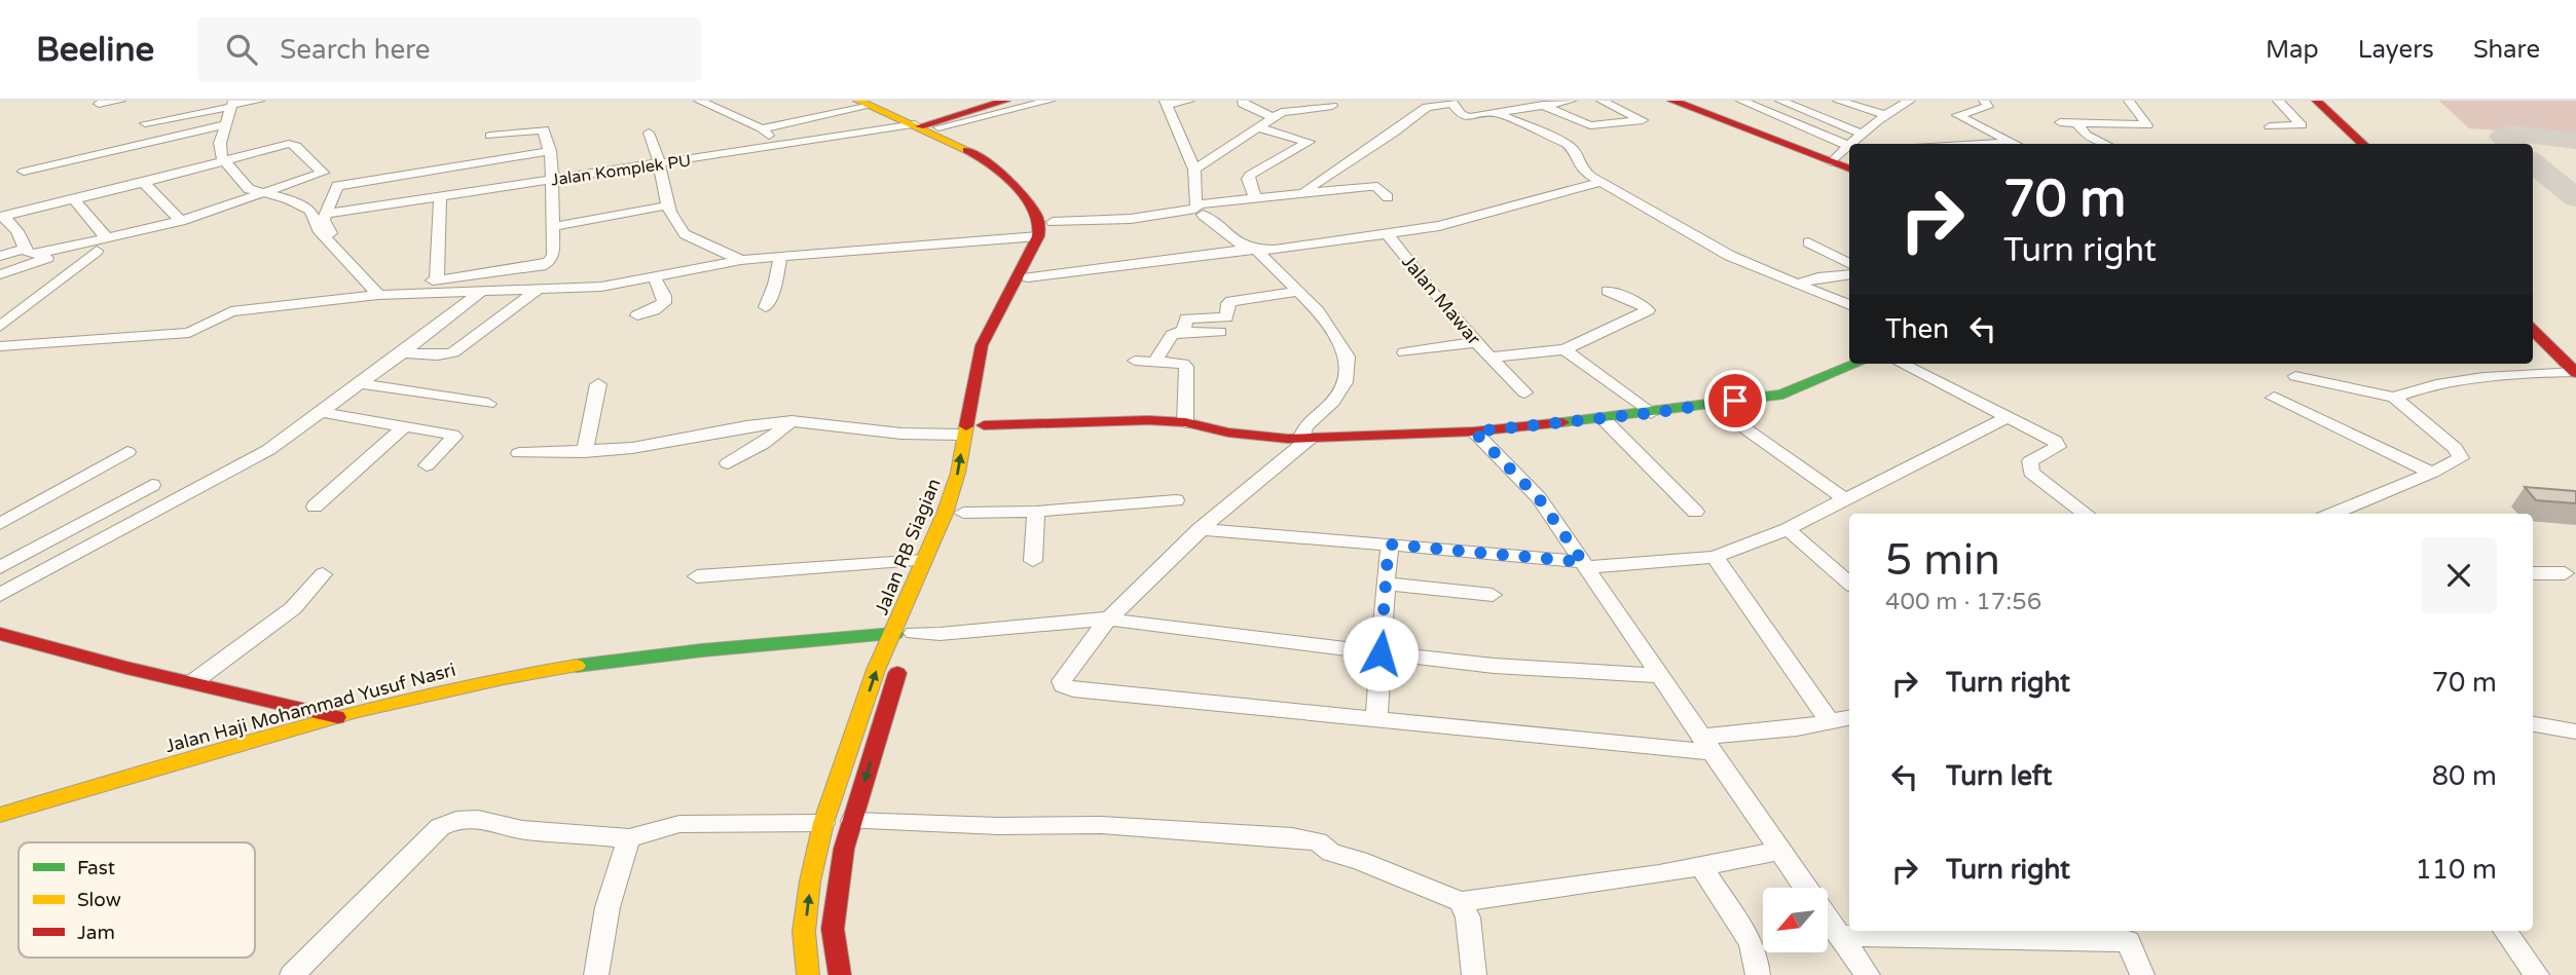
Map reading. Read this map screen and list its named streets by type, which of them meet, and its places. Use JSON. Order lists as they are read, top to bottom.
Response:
{
  "streets": {
    "main road": ["Jalan RB Siagian", "Jalan Haji Mohammad Yusuf Nasri"],
    "street": ["Jalan Komplek PU", "Jalan Mawar"]
  },
  "crossings": [
    ["Jalan RB Siagian", "Jalan Haji Mohammad Yusuf Nasri"]
  ],
  "legend": ["Fast", "Slow", "Jam"],
  "north": "bottom left",
  "page": {
    "header": "Beeline",
    "search": "Search here",
    "nav": ["Map", "Layers", "Share"],
    "turn": ["70 m", "Turn right"],
    "then": "Then",
    "heading": ["5 min", "400 m · 17:56"],
    "list": [
      {
        "name": "Turn right",
        "value": "70 m"
      },
      {
        "name": "Turn left",
        "value": "80 m"
      },
      {
        "name": "Turn right",
        "value": "110 m"
      }
    ]
  }
}
